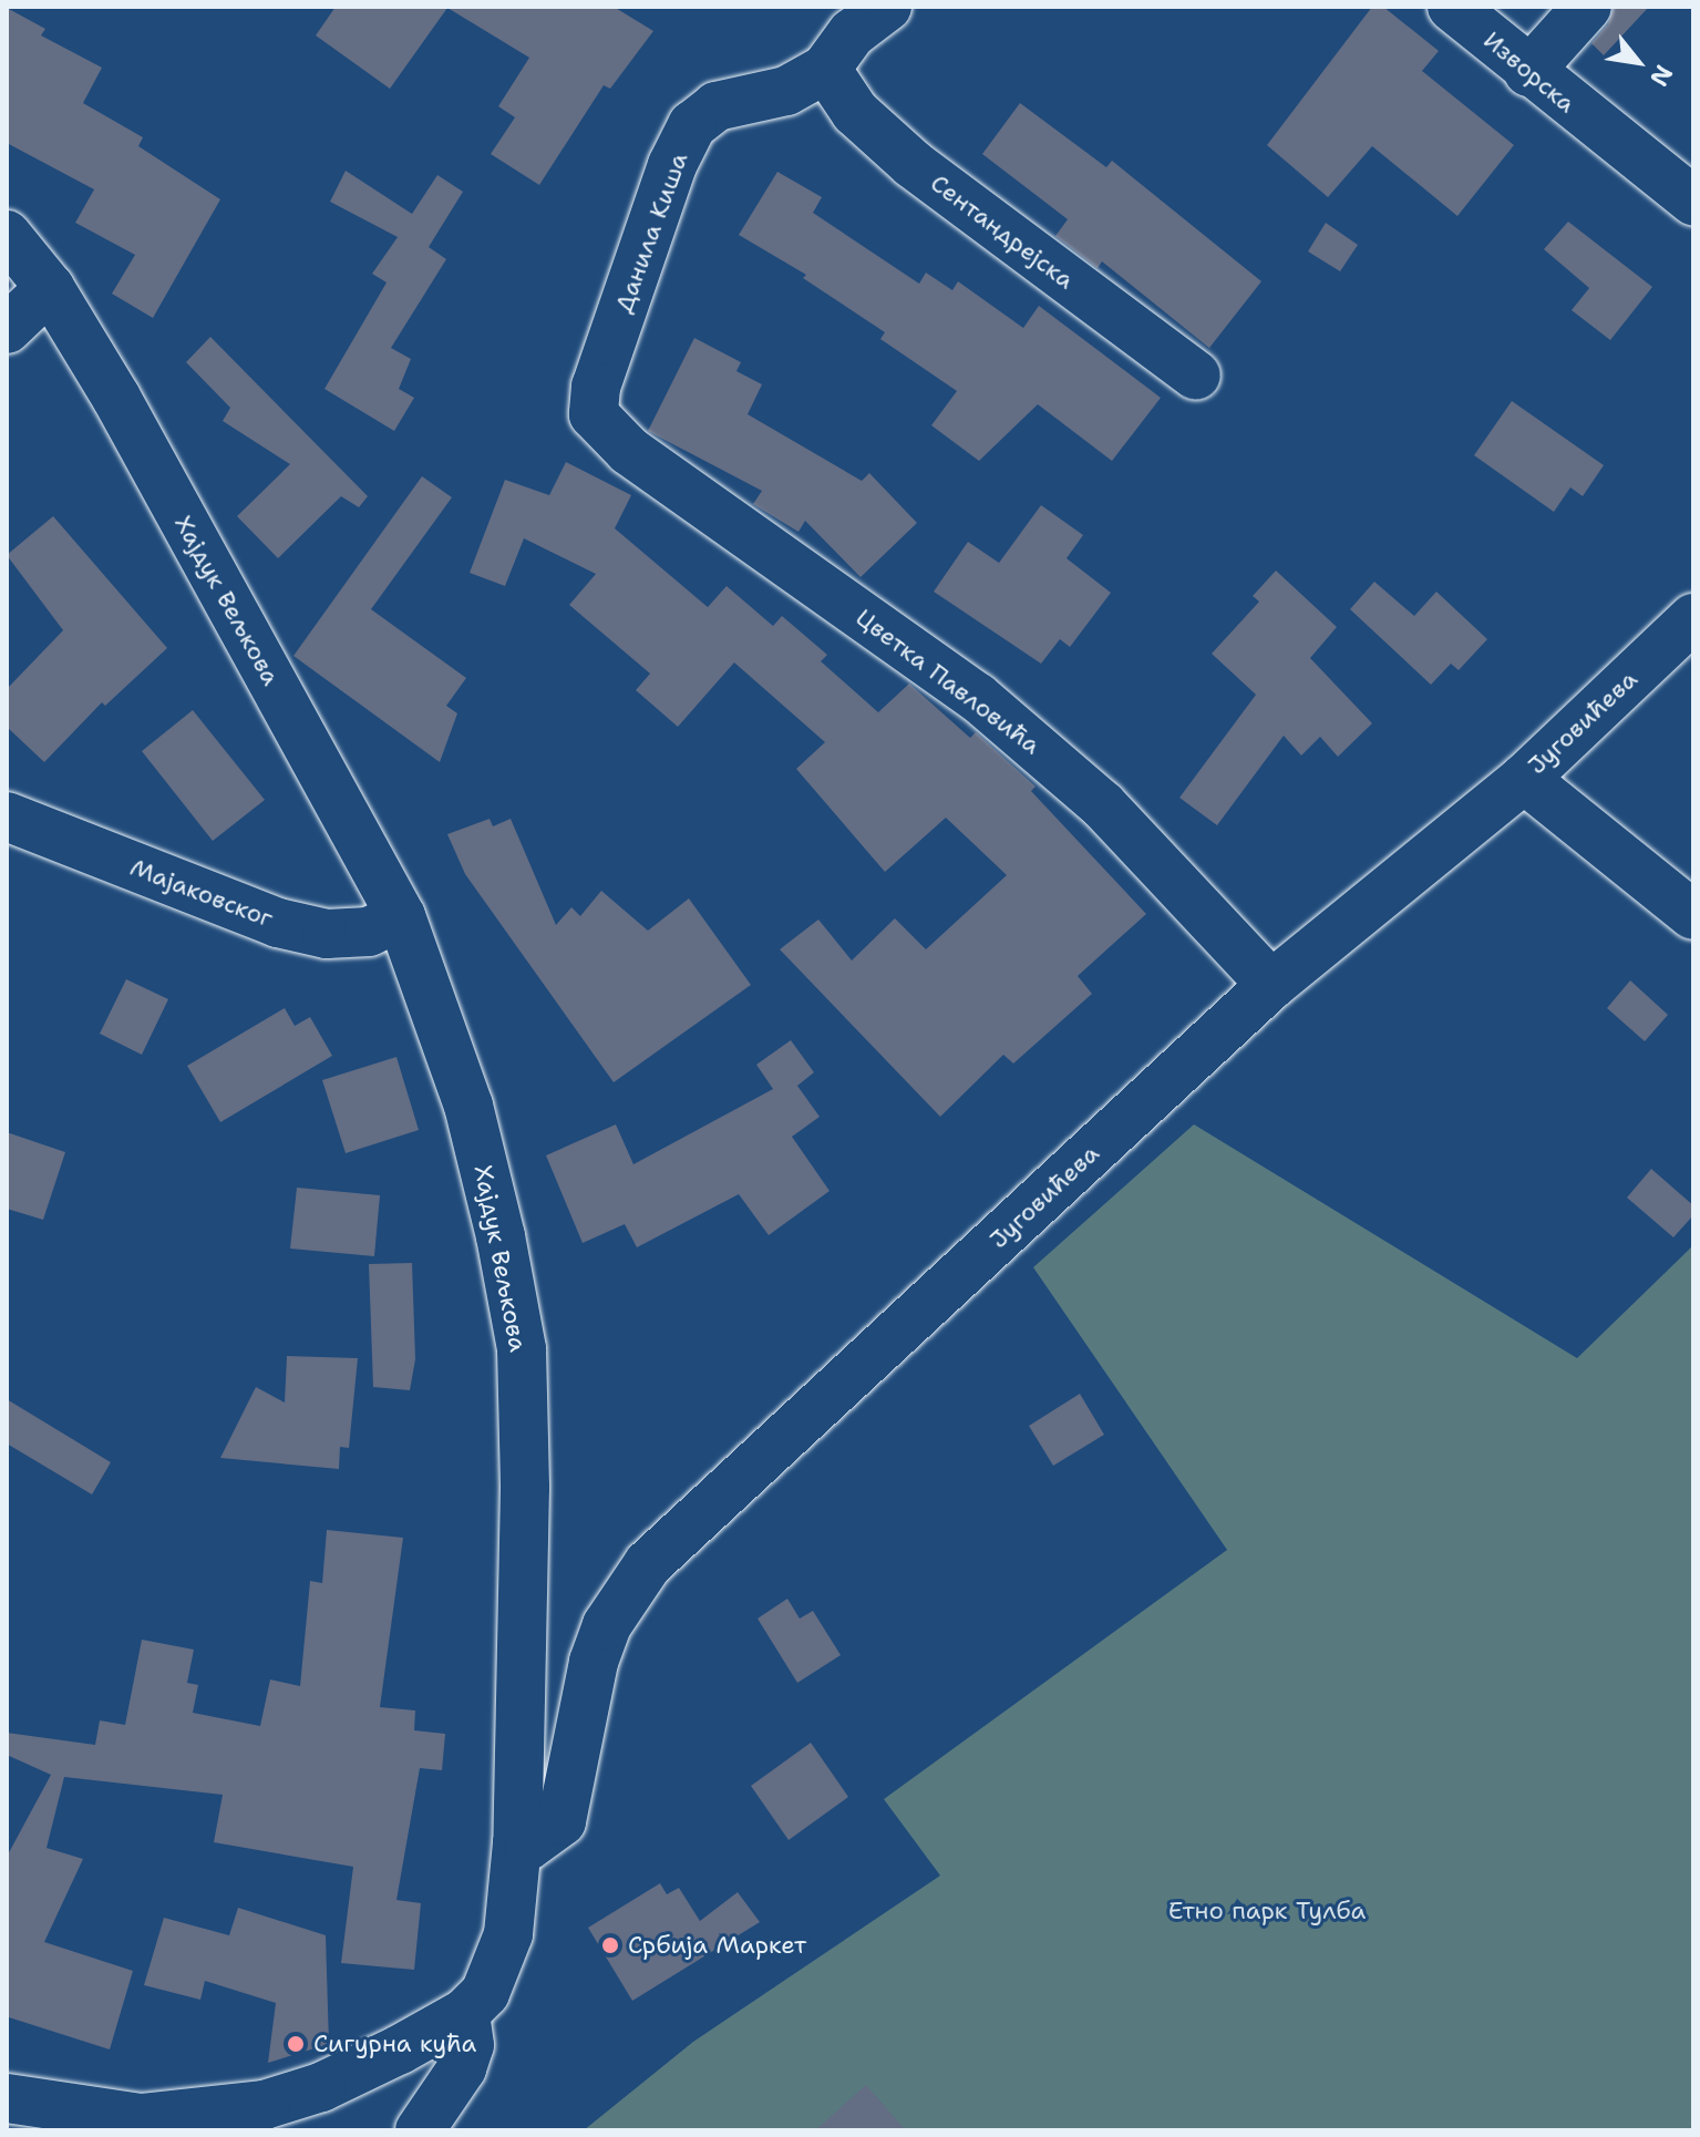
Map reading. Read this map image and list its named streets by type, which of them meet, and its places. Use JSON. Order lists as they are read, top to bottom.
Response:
{
  "streets": {
    "street": [
      "Изворска",
      "Сентандрејска",
      "Данила Киша",
      "Хајдук Вељкова",
      "Цветка Павловића",
      "Југовићева",
      "Мајаковског"
    ]
  },
  "crossings": [
    ["Сентандрејска", "Данила Киша"],
    ["Данила Киша", "Цветка Павловића"],
    ["Хајдук Вељкова", "Југовићева"],
    ["Хајдук Вељкова", "Мајаковског"],
    ["Цветка Павловића", "Југовићева"]
  ],
  "parks": ["Етно парк Тулба"],
  "places": ["Србија Маркет", "Сигурна кућа"],
  "north": "bottom right"
}
